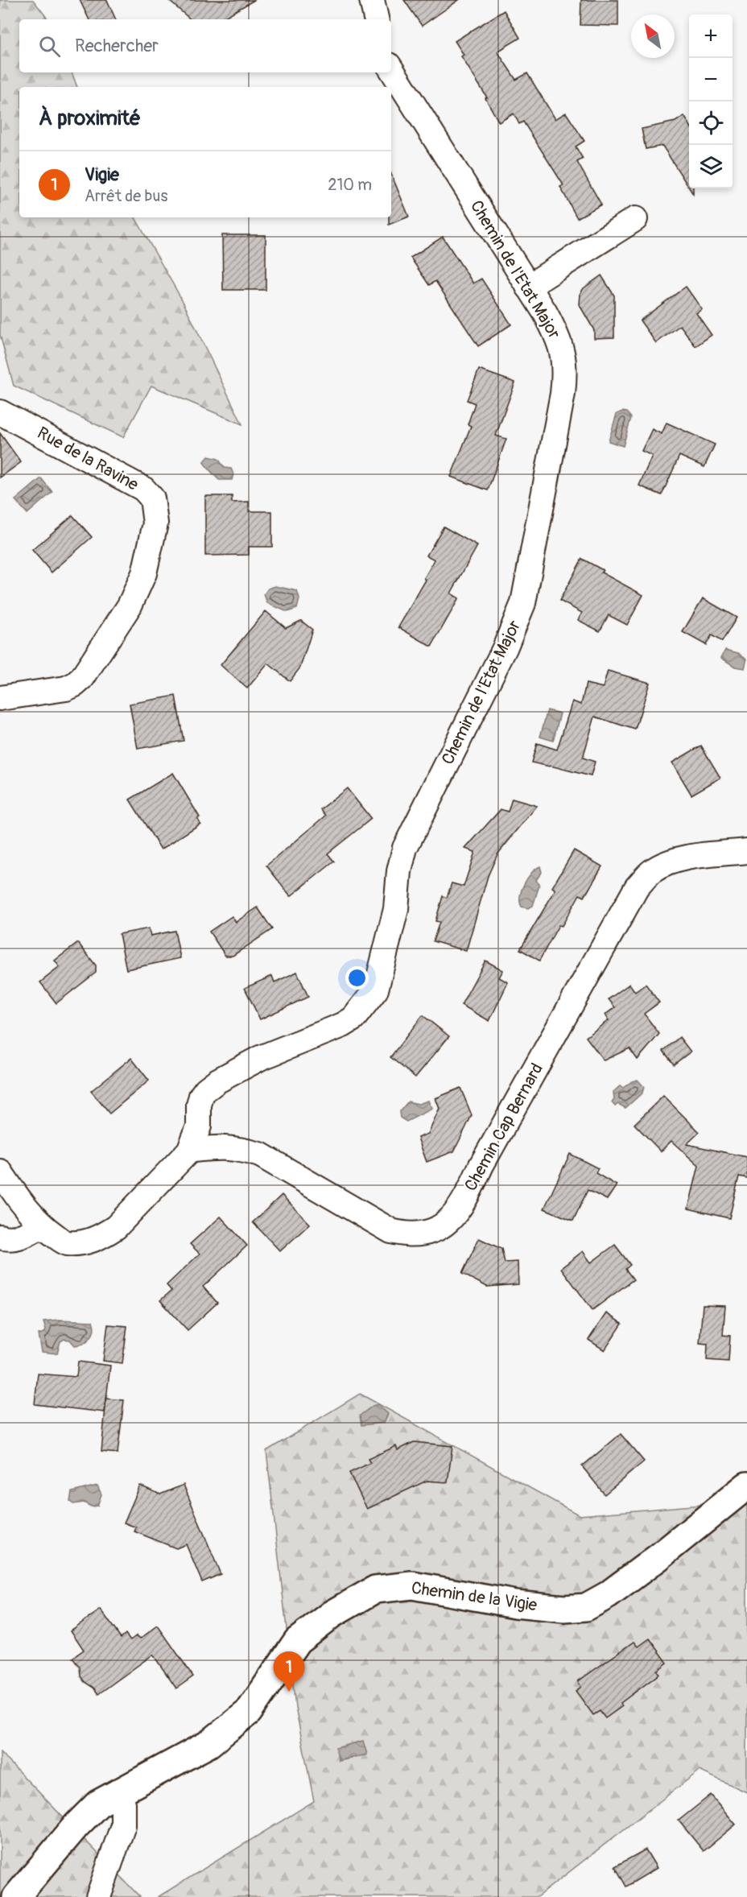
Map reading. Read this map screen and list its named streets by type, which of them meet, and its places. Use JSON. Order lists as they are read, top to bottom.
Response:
{
  "streets": {
    "street": [
      "Chemin de l'Etat Major",
      "Rue de la Ravine",
      "Chemin Cap Bernard",
      "Chemin de la Vigie"
    ]
  },
  "crossings": [
    ["Chemin de l'Etat Major", "Chemin Cap Bernard"]
  ],
  "north": "top left",
  "page": {
    "map_buttons": ["+", "−"],
    "search": "Rechercher",
    "heading": "À proximité",
    "list": [
      {
        "mark": "1",
        "name": "Vigie",
        "note": "Arrêt de bus",
        "value": "210 m"
      }
    ],
    "pins": "1"
  }
}
